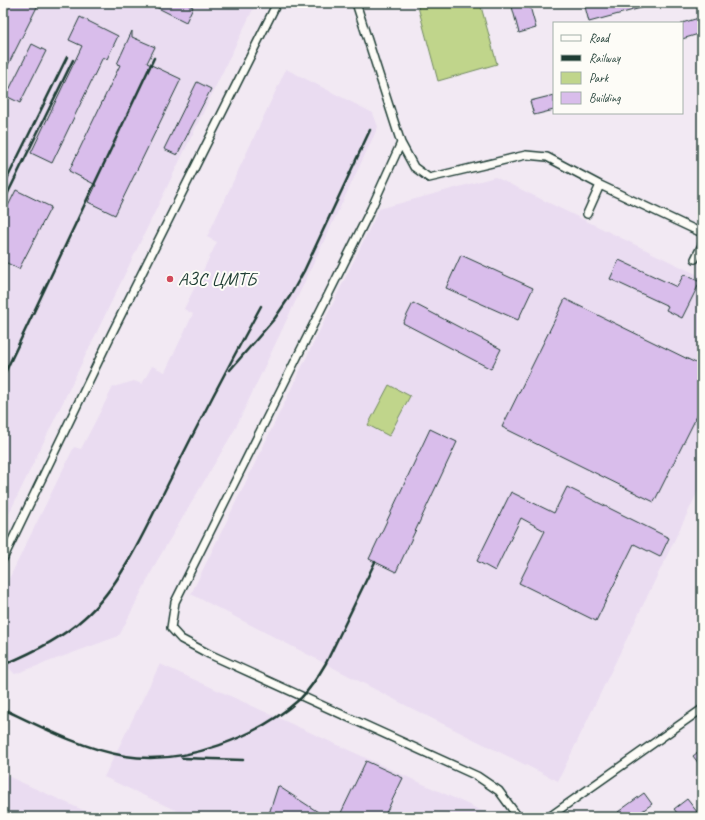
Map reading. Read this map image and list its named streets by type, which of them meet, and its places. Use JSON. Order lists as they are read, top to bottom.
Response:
{
  "places": ["АЗС ЦМТБ"],
  "legend": [
    "Road",
    "Railway",
    "Park",
    "Building"
  ]
}
